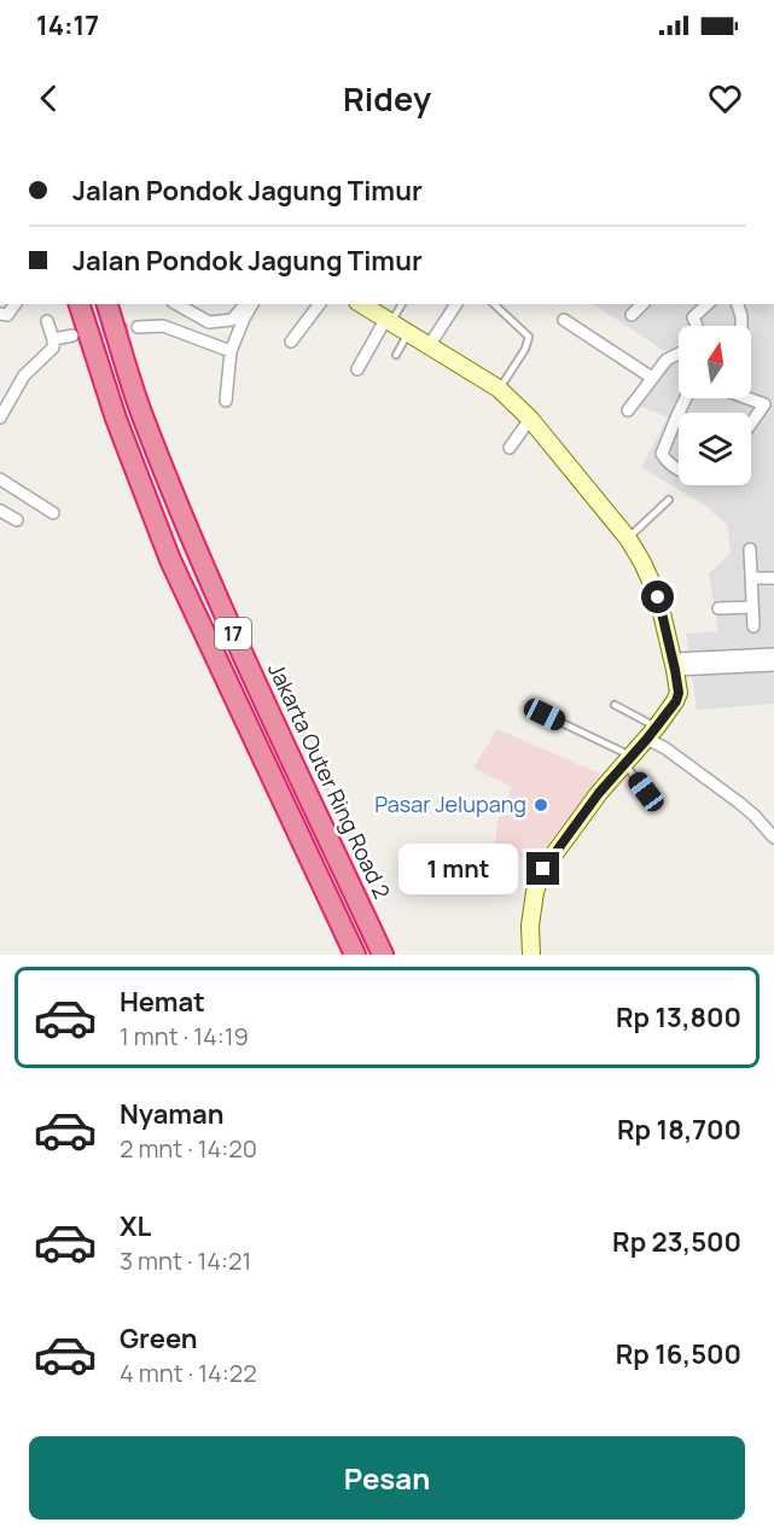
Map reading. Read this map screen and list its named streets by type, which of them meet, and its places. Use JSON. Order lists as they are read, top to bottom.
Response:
{
  "streets": {
    "highway": ["17", "Jakarta Outer Ring Road 2"]
  },
  "places": ["Pasar Jelupang"],
  "north": "top",
  "page": {
    "status": "14:17",
    "header": "Ridey",
    "banner": ["Jalan Pondok Jagung Timur", "Jalan Pondok Jagung Timur"],
    "bubble": "1 mnt",
    "list": [
      {
        "name": "Hemat",
        "note": "1 mnt · 14:19",
        "value": "Rp 13,800"
      },
      {
        "name": "Nyaman",
        "note": "2 mnt · 14:20",
        "value": "Rp 18,700"
      },
      {
        "name": "XL",
        "note": "3 mnt · 14:21",
        "value": "Rp 23,500"
      },
      {
        "name": "Green",
        "note": "4 mnt · 14:22",
        "value": "Rp 16,500"
      }
    ],
    "buttons": "Pesan"
  }
}
